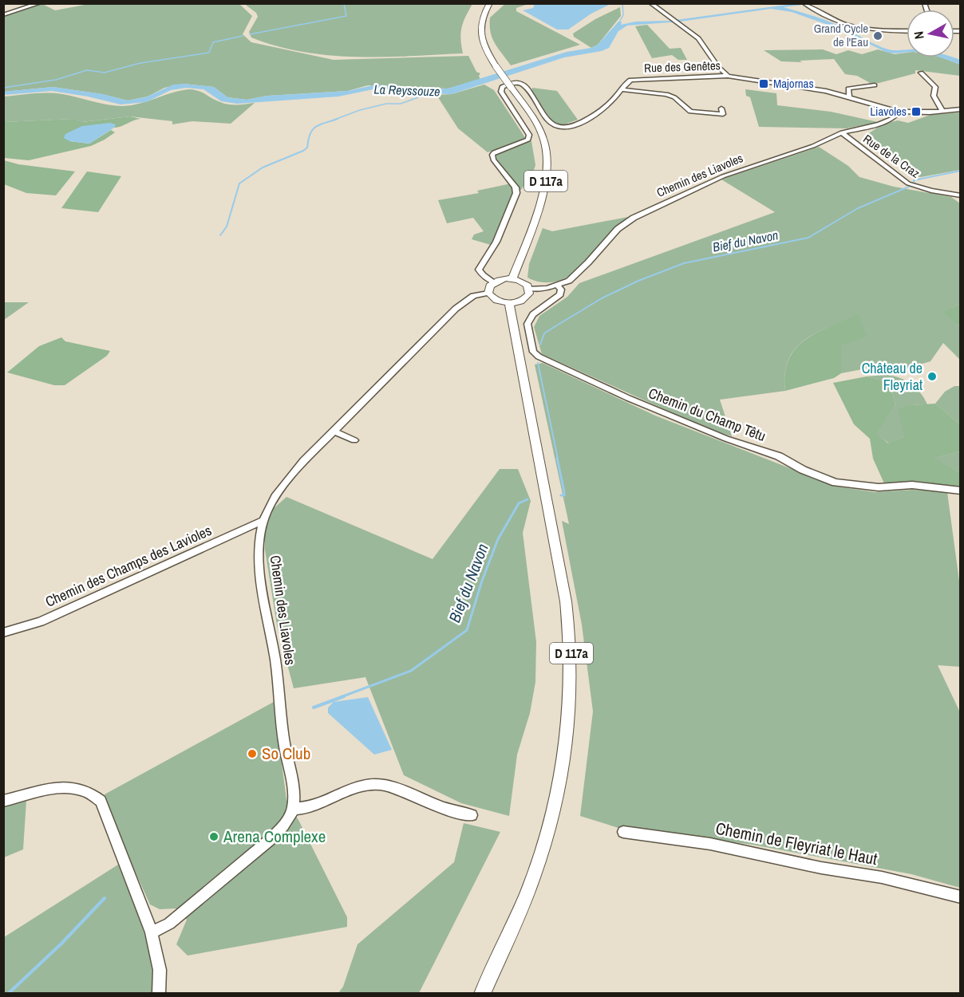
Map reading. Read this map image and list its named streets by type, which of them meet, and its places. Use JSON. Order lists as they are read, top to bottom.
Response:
{
  "streets": {
    "main road": ["D 117a"],
    "street": [
      "Rue des Genêtes",
      "Rue de la Craz",
      "Chemin des Liavoles",
      "Chemin du Champ Têtu",
      "Chemin des Champs des Lavioles",
      "Chemin de Fleyriat le Haut"
    ]
  },
  "crossings": [
    ["Rue des Genêtes", "Chemin des Liavoles"],
    ["Rue de la Craz", "Chemin des Liavoles"],
    ["Chemin des Liavoles", "Chemin du Champ Têtu"],
    ["Chemin des Liavoles", "Chemin des Champs des Lavioles"]
  ],
  "water": ["La Reyssouze", "Bief du Navon"],
  "places": {
    "other": [
      "Grand Cycle de l'Eau",
      "Château de Fleyriat",
      "So Club",
      "Arena Complexe"
    ],
    "transit": ["Majornas", "Liavoles"]
  },
  "north": "left"
}
